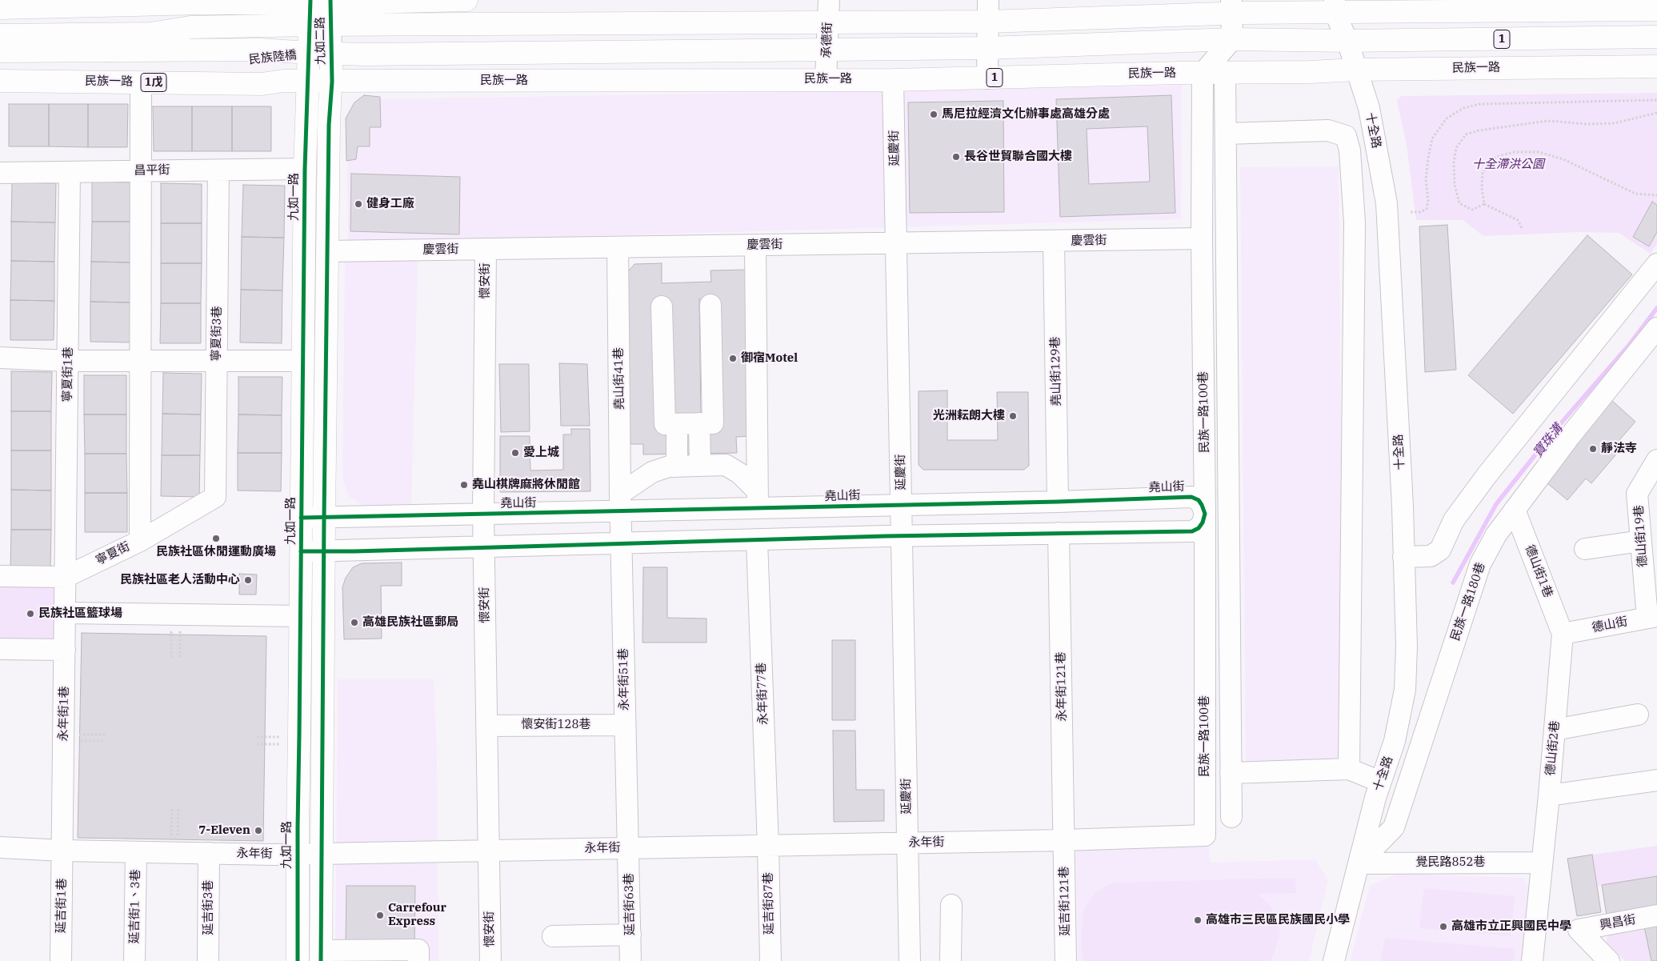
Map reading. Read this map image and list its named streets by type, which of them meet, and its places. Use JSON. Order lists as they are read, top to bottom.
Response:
{
  "streets": {
    "main road": [
      "1",
      "九如二路",
      "民族陸橋",
      "民族一路",
      "1戊",
      "九如一路"
    ],
    "street": [
      "承德街",
      "十全路",
      "延慶街",
      "昌平街",
      "慶雲街",
      "懷安街",
      "寧夏街3巷",
      "堯山街129巷",
      "寧夏街1巷",
      "堯山街41巷",
      "民族一路100巷",
      "堯山街",
      "德山街19巷",
      "寧夏街",
      "德山街1巷",
      "民族一路180巷",
      "德山街",
      "永年街51巷",
      "永年街121巷",
      "永年街77巷",
      "永年街1巷",
      "懷安街128巷",
      "德山街2巷",
      "永年街",
      "覺民路852巷",
      "延吉街121巷",
      "延吉街87巷",
      "延吉街63巷",
      "延吉街1巷",
      "延吉街1、3巷",
      "延吉街3巷",
      "興昌街"
    ]
  },
  "crossings": [
    ["1", "承德街"],
    ["1", "九如二路"],
    ["1", "民族陸橋"],
    ["1", "十全路"],
    ["承德街", "民族一路"],
    ["九如二路", "民族陸橋"],
    ["九如二路", "民族一路"],
    ["九如二路", "九如一路"],
    ["民族一路", "十全路"],
    ["民族一路", "延慶街"],
    ["民族一路", "九如一路"],
    ["民族一路", "民族一路100巷"],
    ["十全路", "民族一路180巷"],
    ["十全路", "覺民路852巷"],
    ["延慶街", "慶雲街"],
    ["延慶街", "堯山街"],
    ["延慶街", "永年街"],
    ["昌平街", "九如一路"],
    ["昌平街", "寧夏街3巷"],
    ["昌平街", "寧夏街1巷"],
    ["九如一路", "堯山街"],
    ["九如一路", "永年街"],
    ["慶雲街", "懷安街"],
    ["慶雲街", "堯山街129巷"],
    ["慶雲街", "堯山街41巷"],
    ["慶雲街", "民族一路100巷"],
    ["懷安街", "堯山街"],
    ["懷安街", "懷安街128巷"],
    ["懷安街", "永年街"],
    ["寧夏街3巷", "寧夏街"],
    ["堯山街129巷", "堯山街"],
    ["寧夏街1巷", "寧夏街"],
    ["寧夏街1巷", "永年街1巷"],
    ["堯山街41巷", "堯山街"],
    ["堯山街41巷", "永年街51巷"],
    ["民族一路100巷", "堯山街"],
    ["民族一路100巷", "永年街"],
    ["堯山街", "永年街51巷"],
    ["德山街19巷", "德山街"],
    ["寧夏街", "永年街1巷"],
    ["德山街1巷", "民族一路180巷"],
    ["德山街1巷", "德山街"],
    ["德山街1巷", "德山街2巷"],
    ["民族一路180巷", "覺民路852巷"],
    ["德山街", "德山街2巷"],
    ["永年街51巷", "懷安街128巷"],
    ["永年街51巷", "永年街"],
    ["永年街51巷", "延吉街63巷"],
    ["永年街121巷", "永年街"],
    ["永年街121巷", "延吉街121巷"],
    ["永年街77巷", "永年街"],
    ["永年街77巷", "延吉街87巷"],
    ["永年街1巷", "永年街"],
    ["永年街1巷", "延吉街1巷"],
    ["德山街2巷", "覺民路852巷"],
    ["永年街", "延吉街121巷"],
    ["永年街", "延吉街87巷"],
    ["永年街", "延吉街63巷"],
    ["永年街", "延吉街1巷"],
    ["永年街", "延吉街1、3巷"],
    ["永年街", "延吉街3巷"]
  ],
  "water": ["寶珠溝"],
  "parks": ["十全滯洪公園"],
  "places": [
    "馬尼拉經濟文化辦事處高雄分處",
    "長谷世貿聯合國大樓",
    "健身工廠",
    "御宿Motel",
    "光洲耘朗大樓",
    "靜法寺",
    "愛上城",
    "堯山棋牌麻將休閒館",
    "民族社區休閒運動廣場",
    "民族社區老人活動中心",
    "民族社區籃球場",
    "高雄民族社區郵局",
    "7-Eleven",
    "Carrefour Express",
    "高雄市三民區民族國民小學",
    "高雄市立正興國民中學"
  ]
}
